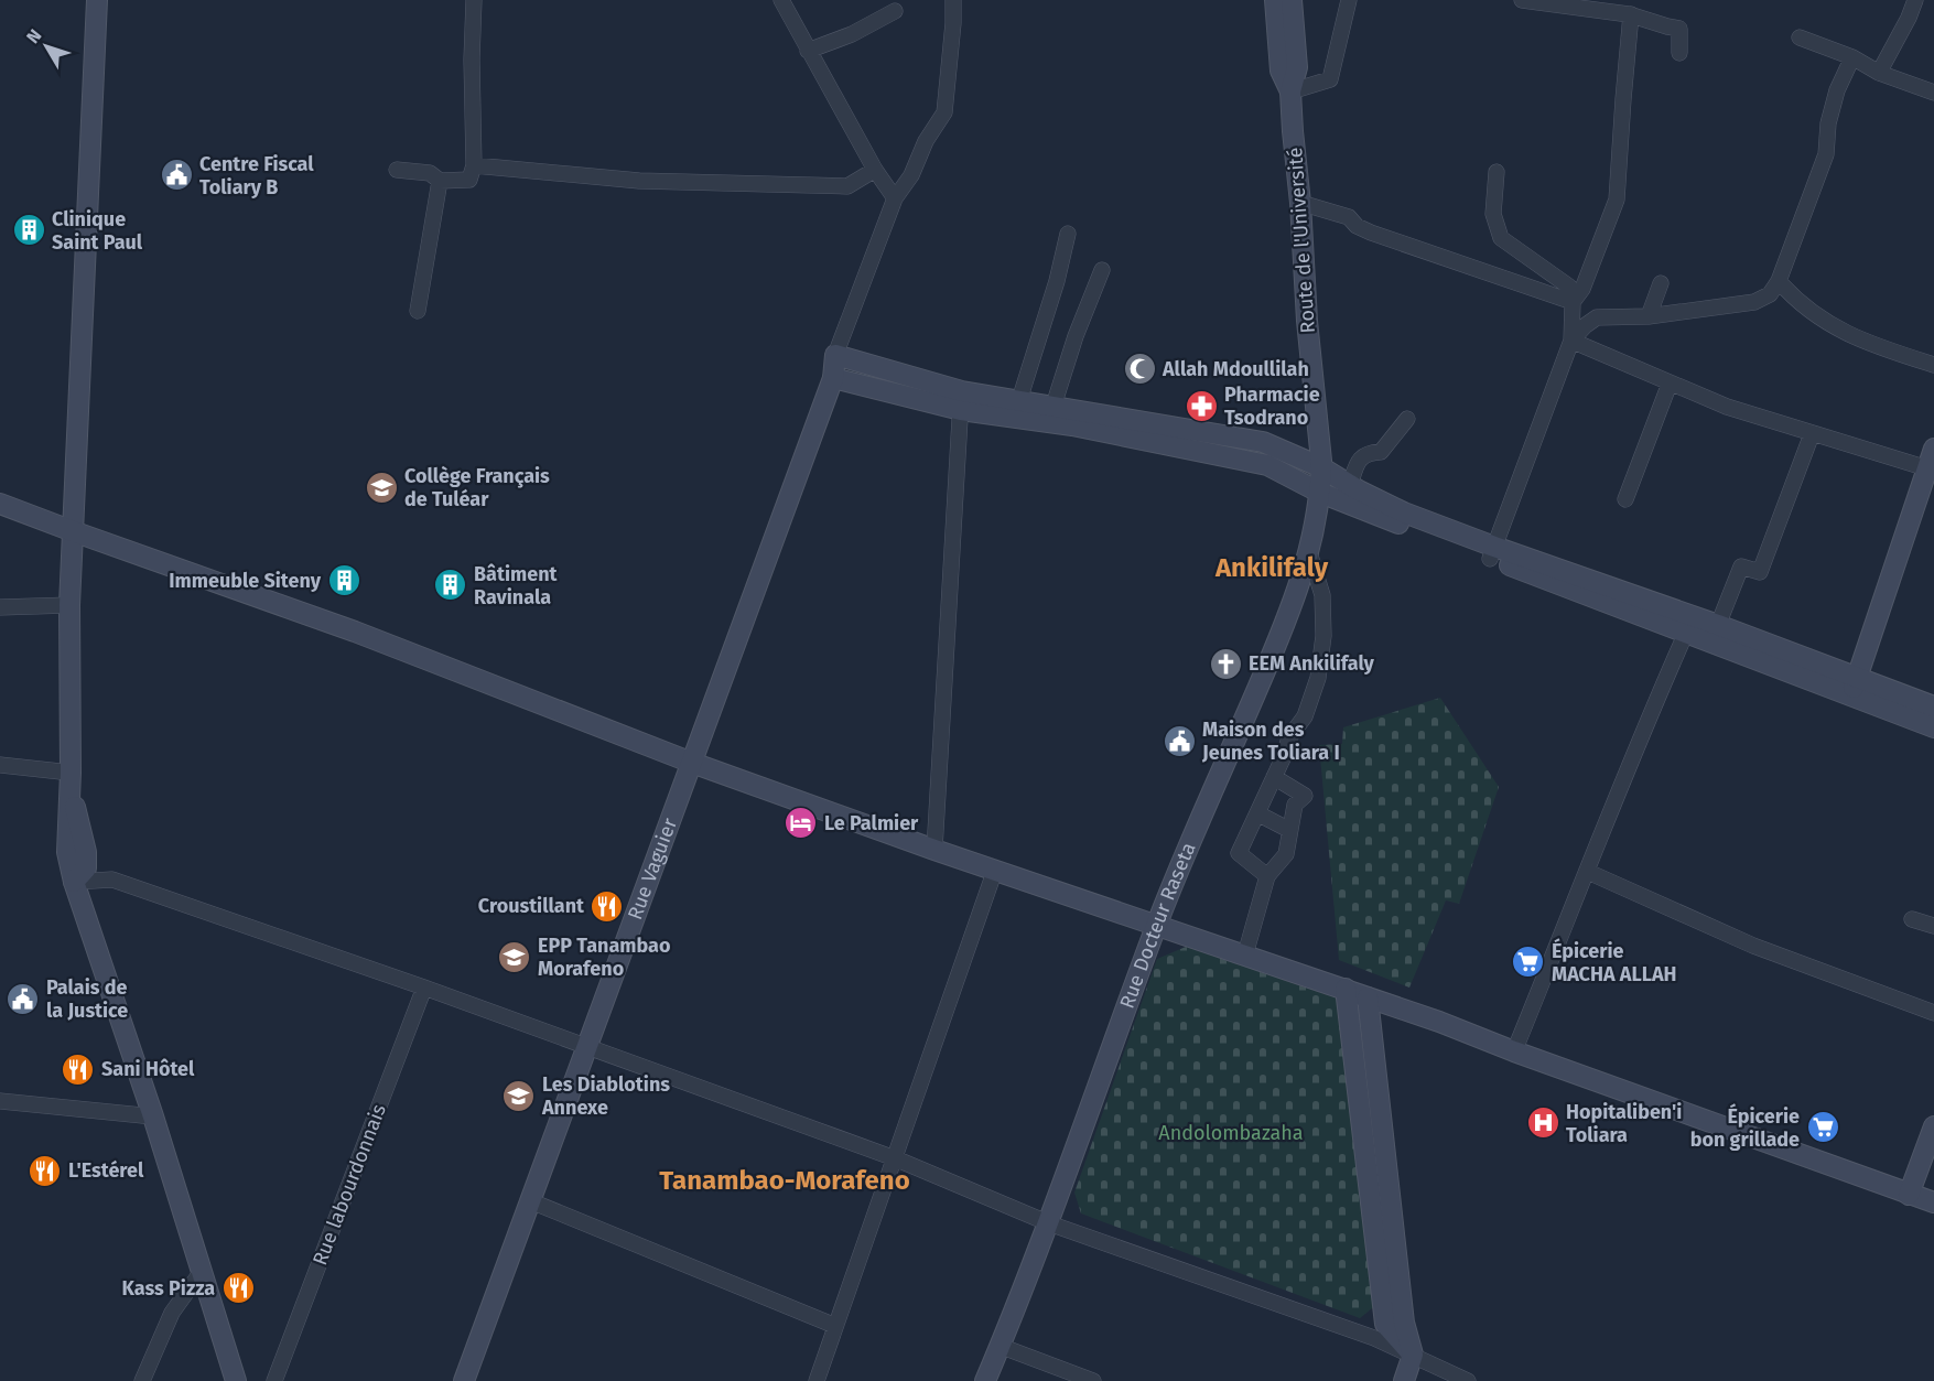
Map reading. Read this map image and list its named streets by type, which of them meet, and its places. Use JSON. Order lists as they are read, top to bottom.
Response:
{
  "streets": {
    "street": [
      "Route de l'Université",
      "Rue Vaguier",
      "Rue Docteur Raseta",
      "Rue labourdonnais"
    ]
  },
  "crossings": [
    ["Route de l'Université", "Rue Docteur Raseta"]
  ],
  "districts": ["Ankilifaly", "Tanambao-Morafeno"],
  "parks": ["Andolombazaha"],
  "places": {
    "public building": ["Centre Fiscal Toliary B", "Maison des Jeunes Toliara I", "Palais de la Justice"],
    "building": ["Clinique Saint Paul", "Immeuble Siteny", "Bâtiment Ravinala"],
    "mosque": ["Allah Mdoullilah"],
    "pharmacy": ["Pharmacie Tsodrano"],
    "school or university": ["Collège Français de Tuléar", "EPP Tanambao Morafeno", "Les Diablotins Annexe"],
    "church": ["EEM Ankilifaly"],
    "hotel": ["Le Palmier"],
    "restaurant": [
      "Croustillant",
      "Sani Hôtel",
      "L'Estérel",
      "Kass Pizza"
    ],
    "supermarket": ["Épicerie MACHA ALLAH", "Épicerie bon grillade"],
    "hospital": ["Hopitaliben'i Toliara"]
  },
  "north": "top left"
}
